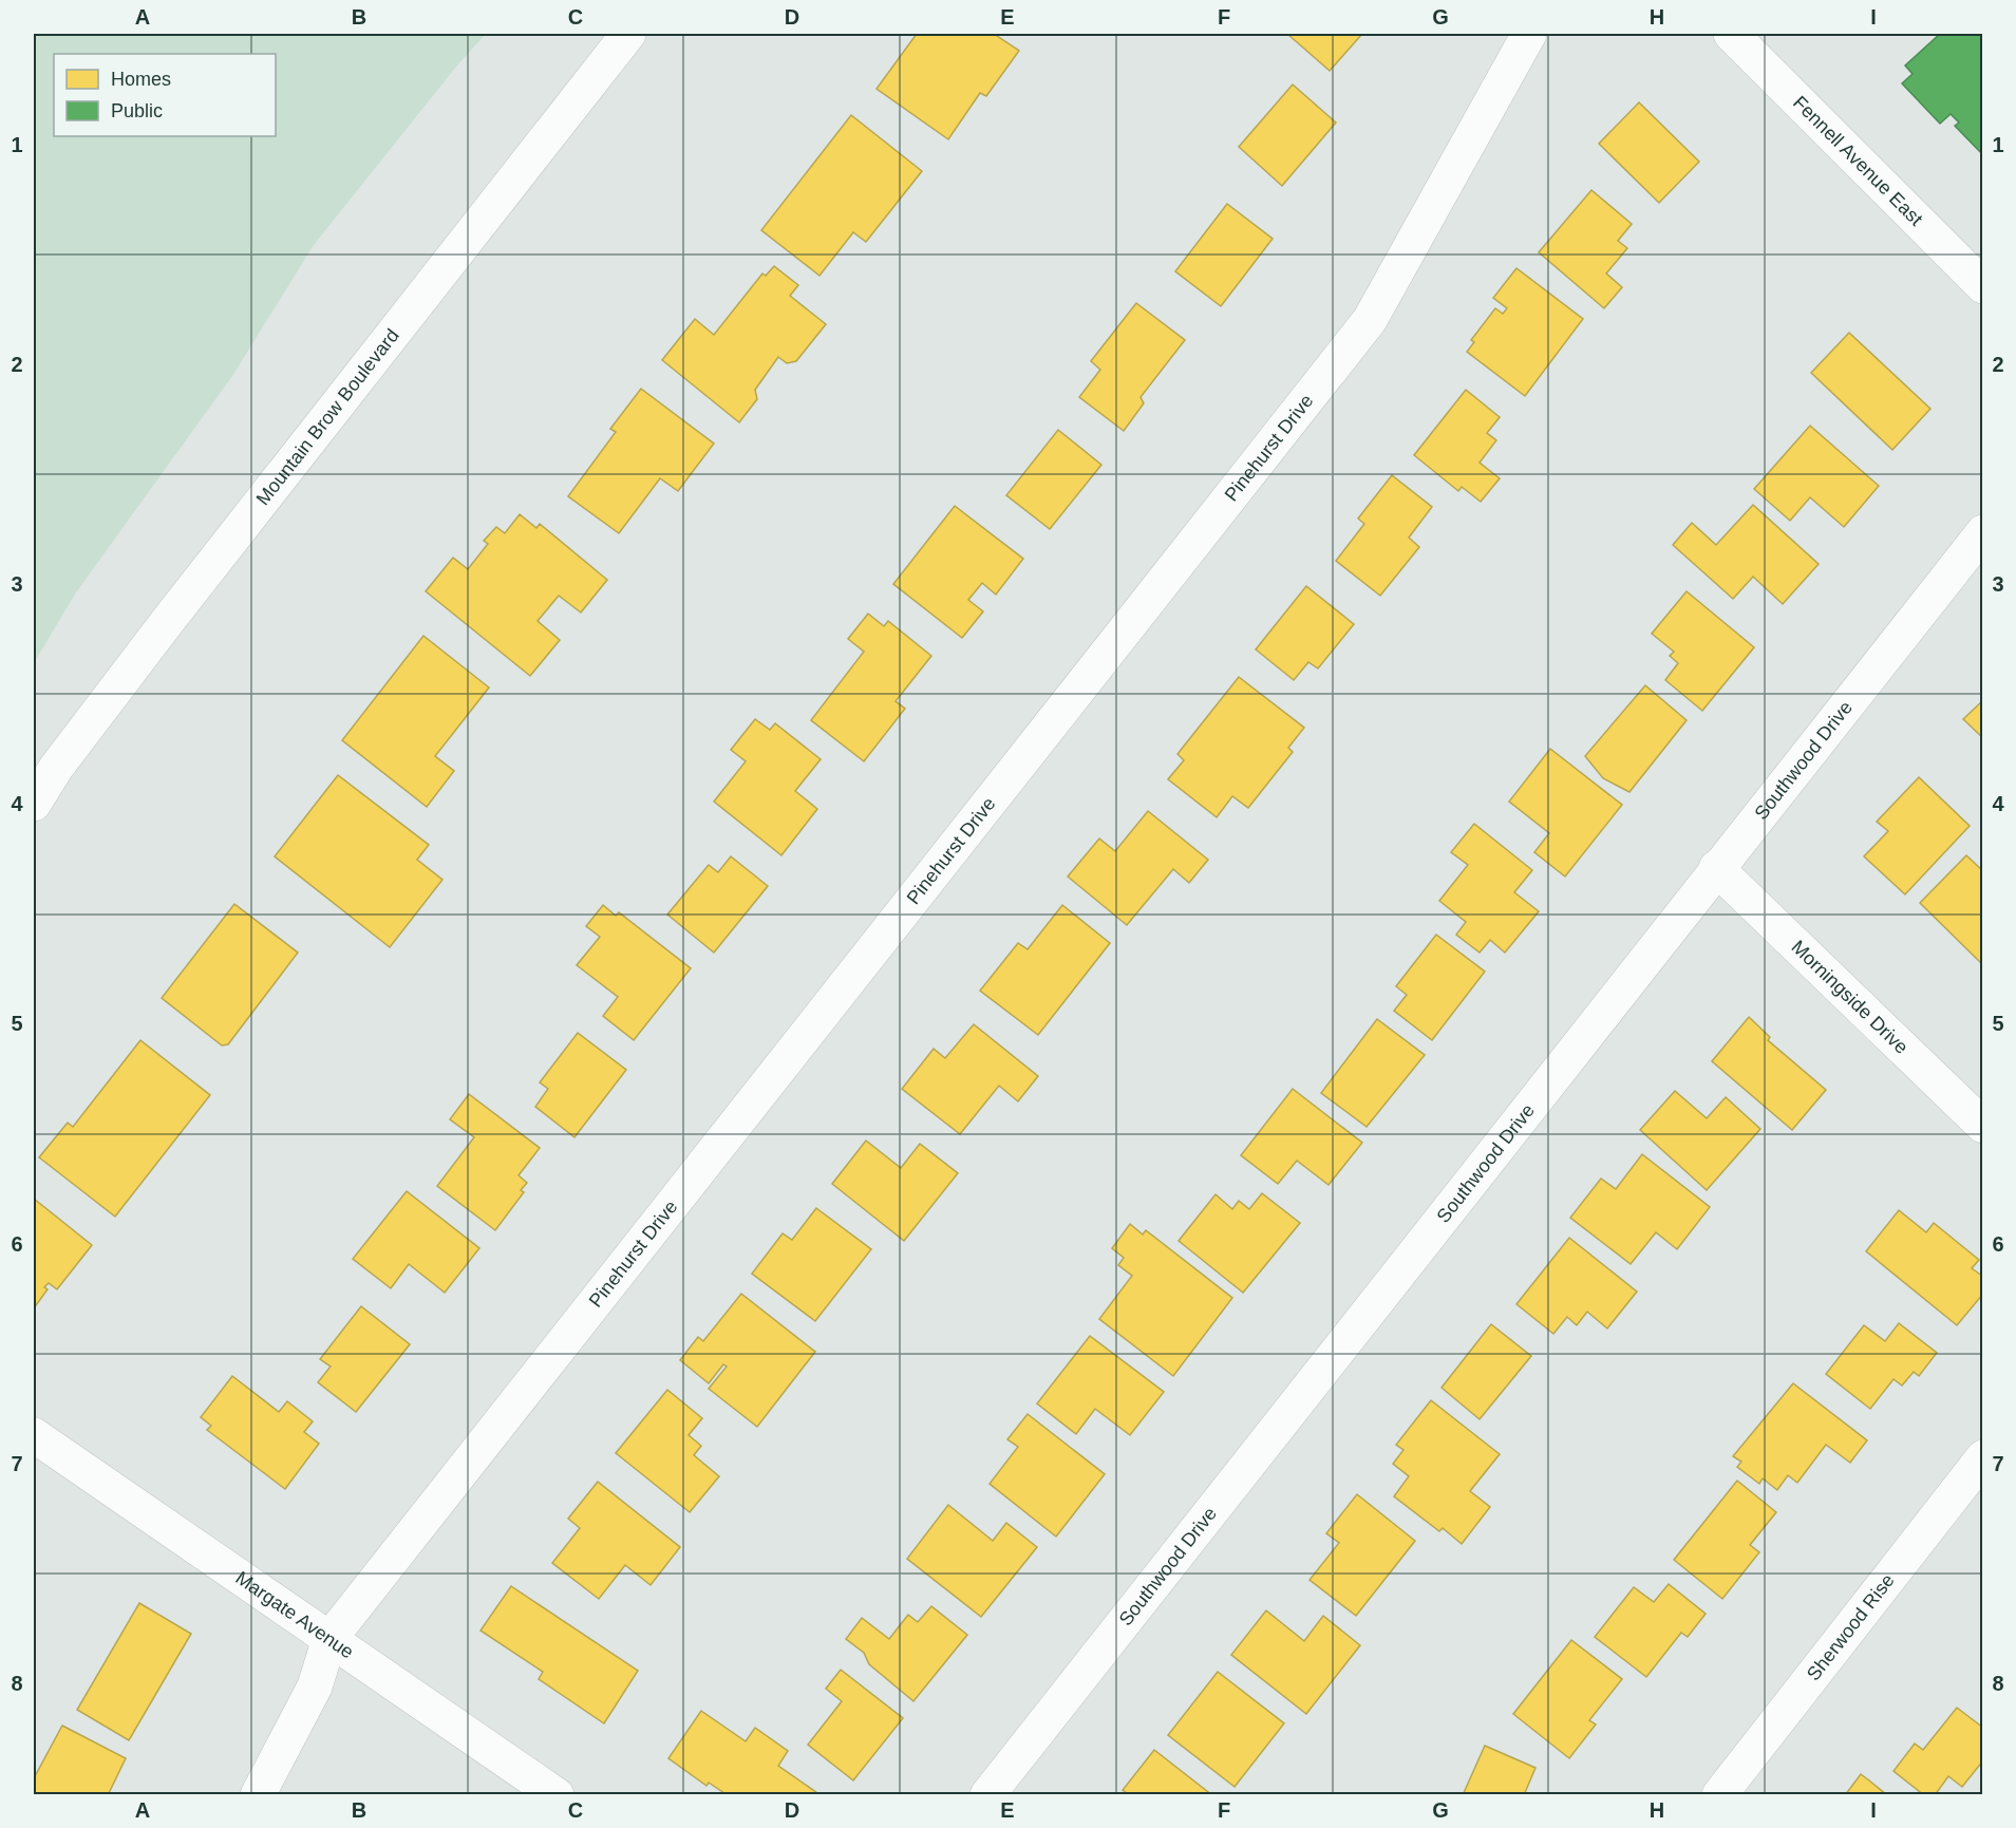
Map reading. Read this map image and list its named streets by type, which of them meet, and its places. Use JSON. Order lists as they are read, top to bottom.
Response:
{
  "streets": {
    "street": [
      "Fennell Avenue East",
      "Mountain Brow Boulevard",
      "Pinehurst Drive",
      "Southwood Drive",
      "Morningside Drive",
      "Margate Avenue",
      "Sherwood Rise"
    ]
  },
  "crossings": [
    ["Pinehurst Drive", "Margate Avenue"],
    ["Southwood Drive", "Morningside Drive"]
  ],
  "legend": ["Homes", "Public"],
  "grid": {
    "columns": [
      "A",
      "B",
      "C",
      "D",
      "E",
      "F",
      "G",
      "H",
      "I"
    ],
    "rows": [
      "1",
      "2",
      "3",
      "4",
      "5",
      "6",
      "7",
      "8"
    ]
  }
}
